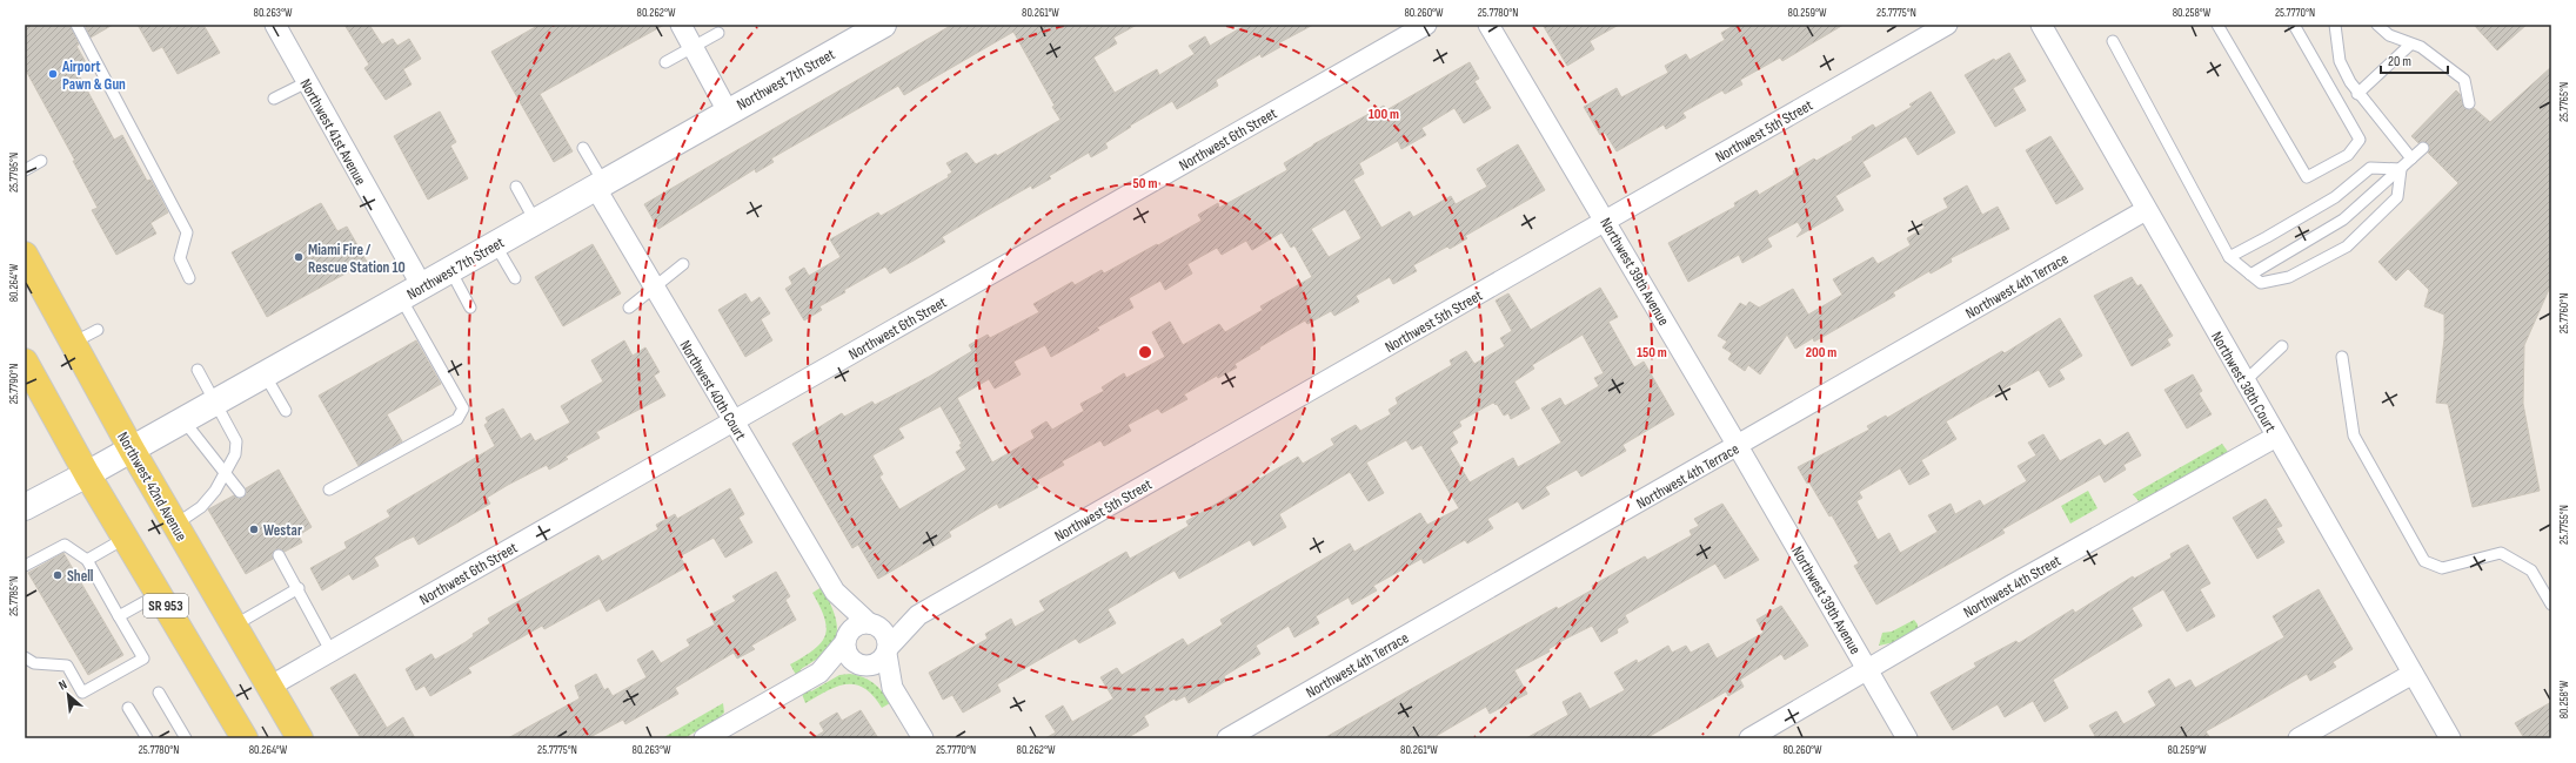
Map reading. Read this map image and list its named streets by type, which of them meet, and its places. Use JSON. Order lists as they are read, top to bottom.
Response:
{
  "streets": {
    "main road": ["Northwest 7th Street", "Northwest 42nd Avenue", "SR 953"],
    "street": [
      "Northwest 5th Street",
      "Northwest 41st Avenue",
      "Northwest 6th Street",
      "Northwest 39th Avenue",
      "Northwest 4th Terrace",
      "Northwest 38th Court",
      "Northwest 40th Court",
      "Northwest 4th Street"
    ]
  },
  "crossings": [
    ["Northwest 7th Street", "Northwest 41st Avenue"],
    ["Northwest 7th Street", "Northwest 40th Court"],
    ["Northwest 7th Street", "Northwest 42nd Avenue"],
    ["Northwest 7th Street", "SR 953"],
    ["Northwest 5th Street", "Northwest 39th Avenue"],
    ["Northwest 5th Street", "Northwest 40th Court"],
    ["Northwest 6th Street", "Northwest 40th Court"],
    ["Northwest 6th Street", "Northwest 42nd Avenue"],
    ["Northwest 39th Avenue", "Northwest 4th Terrace"],
    ["Northwest 39th Avenue", "Northwest 4th Street"],
    ["Northwest 4th Terrace", "Northwest 38th Court"],
    ["Northwest 38th Court", "Northwest 4th Street"]
  ],
  "places": [
    "Airport Pawn & Gun",
    "Miami Fire / Rescue Station 10",
    "Westar",
    "Shell"
  ],
  "scale_bar": "20 m",
  "north": "top left",
  "coordinates": [
    "80.263°W",
    "80.262°W",
    "80.261°W",
    "80.260°W",
    "25.7780°N",
    "80.259°W",
    "25.7775°N",
    "80.258°W",
    "25.7770°N",
    "25.7765°N",
    "25.7795°N",
    "80.264°W",
    "25.7760°N",
    "25.7790°N",
    "25.7755°N",
    "25.7785°N"
  ],
  "rings": [
    "100 m",
    "50 m",
    "150 m",
    "200 m"
  ]
}
